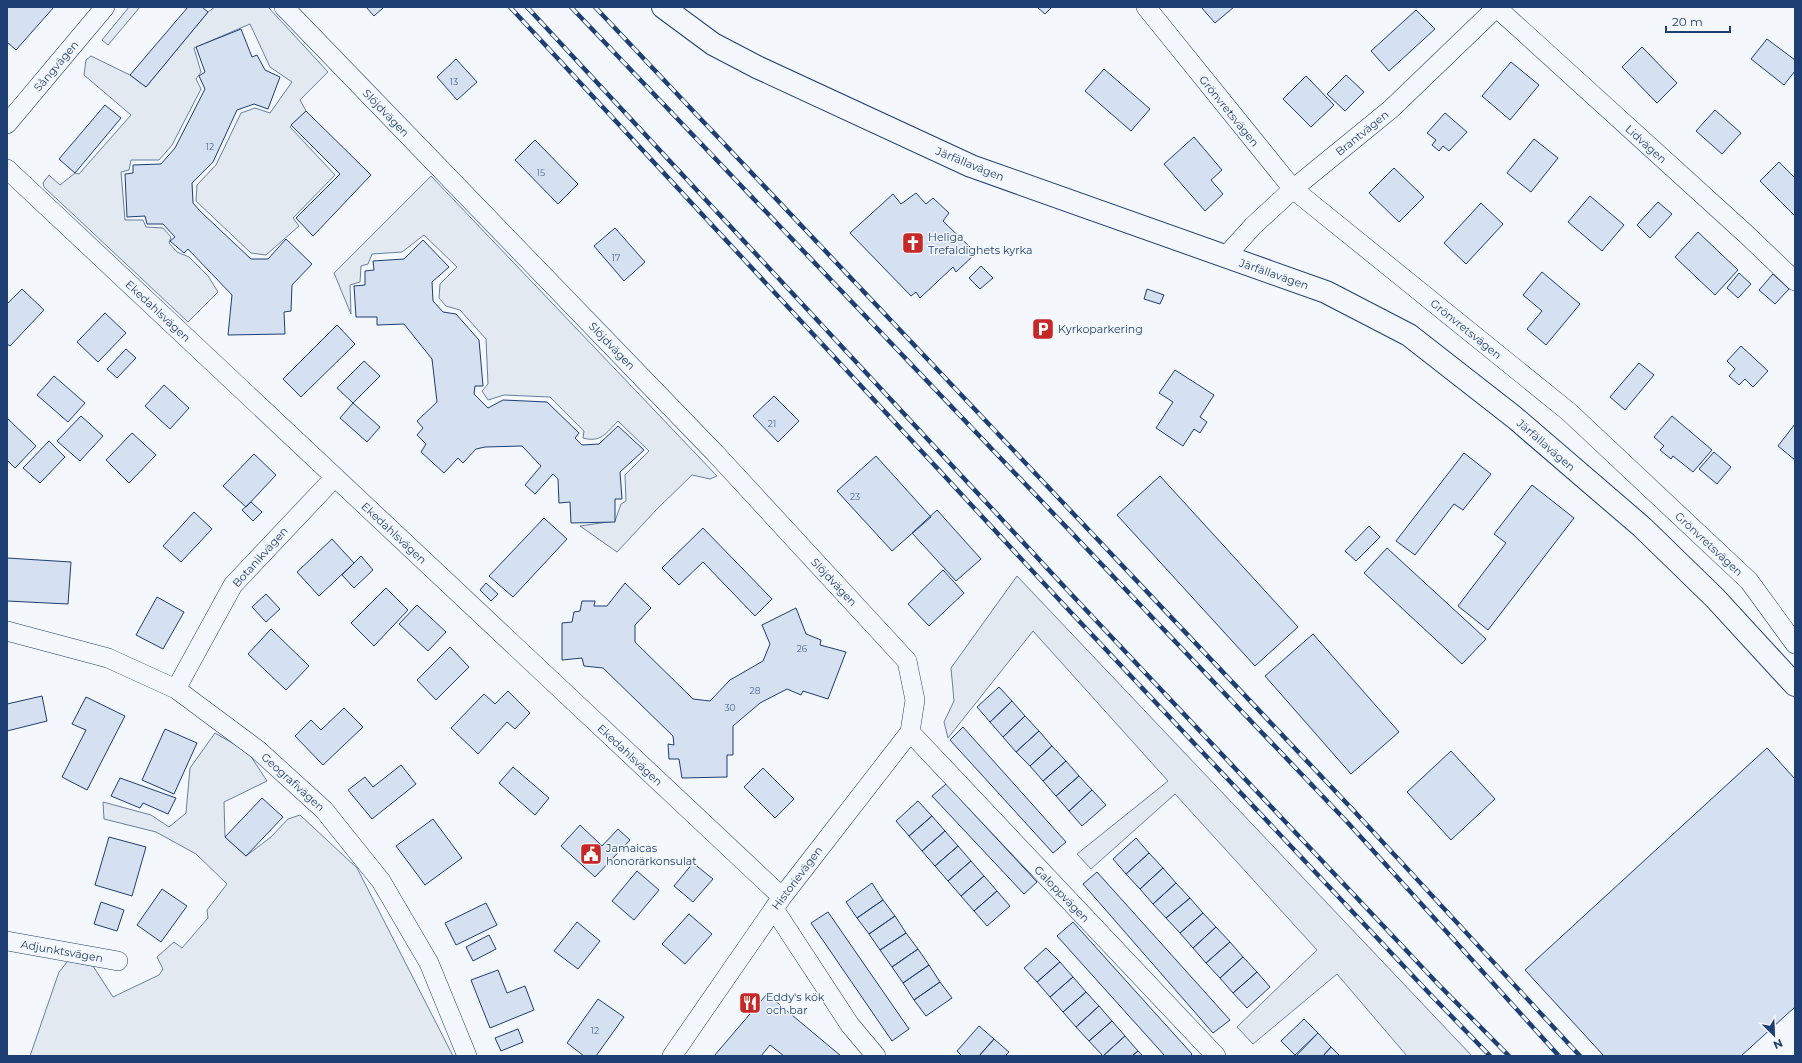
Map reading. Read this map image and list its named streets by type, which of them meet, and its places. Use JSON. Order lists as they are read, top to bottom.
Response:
{
  "streets": {
    "street": [
      "Sångvägen",
      "Grönvretsvägen",
      "Slöjdvägen",
      "Brantvägen",
      "Lidvägen",
      "Järfällavägen",
      "Ekedahlsvägen",
      "Botanikvägen",
      "Geografivägen",
      "Historievägen",
      "Galoppvägen",
      "Adjunktsvägen"
    ]
  },
  "crossings": [
    ["Grönvretsvägen", "Brantvägen"],
    ["Slöjdvägen", "Historievägen"],
    ["Brantvägen", "Lidvägen"],
    ["Brantvägen", "Järfällavägen"],
    ["Ekedahlsvägen", "Botanikvägen"],
    ["Ekedahlsvägen", "Historievägen"],
    ["Botanikvägen", "Geografivägen"],
    ["Historievägen", "Galoppvägen"]
  ],
  "places": {
    "church": ["Heliga Trefaldighets kyrka"],
    "parking": ["Kyrkoparkering"],
    "public building": ["Jamaicas honorärkonsulat"],
    "restaurant": ["Eddy's kök och bar"]
  },
  "house_numbers": [
    "13",
    "12",
    "15",
    "17",
    "21",
    "23",
    "26",
    "28",
    "30",
    "12"
  ],
  "scale_bar": "20 m",
  "north": "bottom right"
}
